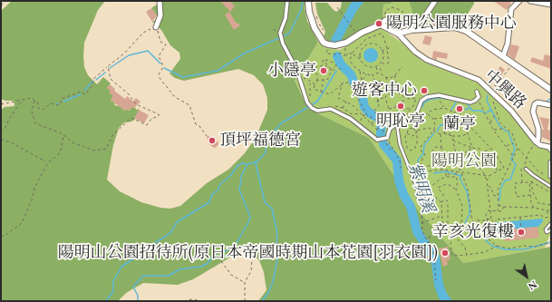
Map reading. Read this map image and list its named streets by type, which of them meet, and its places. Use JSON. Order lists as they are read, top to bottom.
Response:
{
  "streets": {
    "street": ["中興路"]
  },
  "water": ["紫明溪"],
  "parks": ["陽明公園"],
  "places": [
    "陽明公園服務中心",
    "小隱亭",
    "遊客中心",
    "明恥亭",
    "蘭亭",
    "頂坪福德宮",
    "辛亥光復樓",
    "陽明山公園招待所(原日本帝國時期山本花園[羽衣園])"
  ],
  "north": "bottom right"
}
